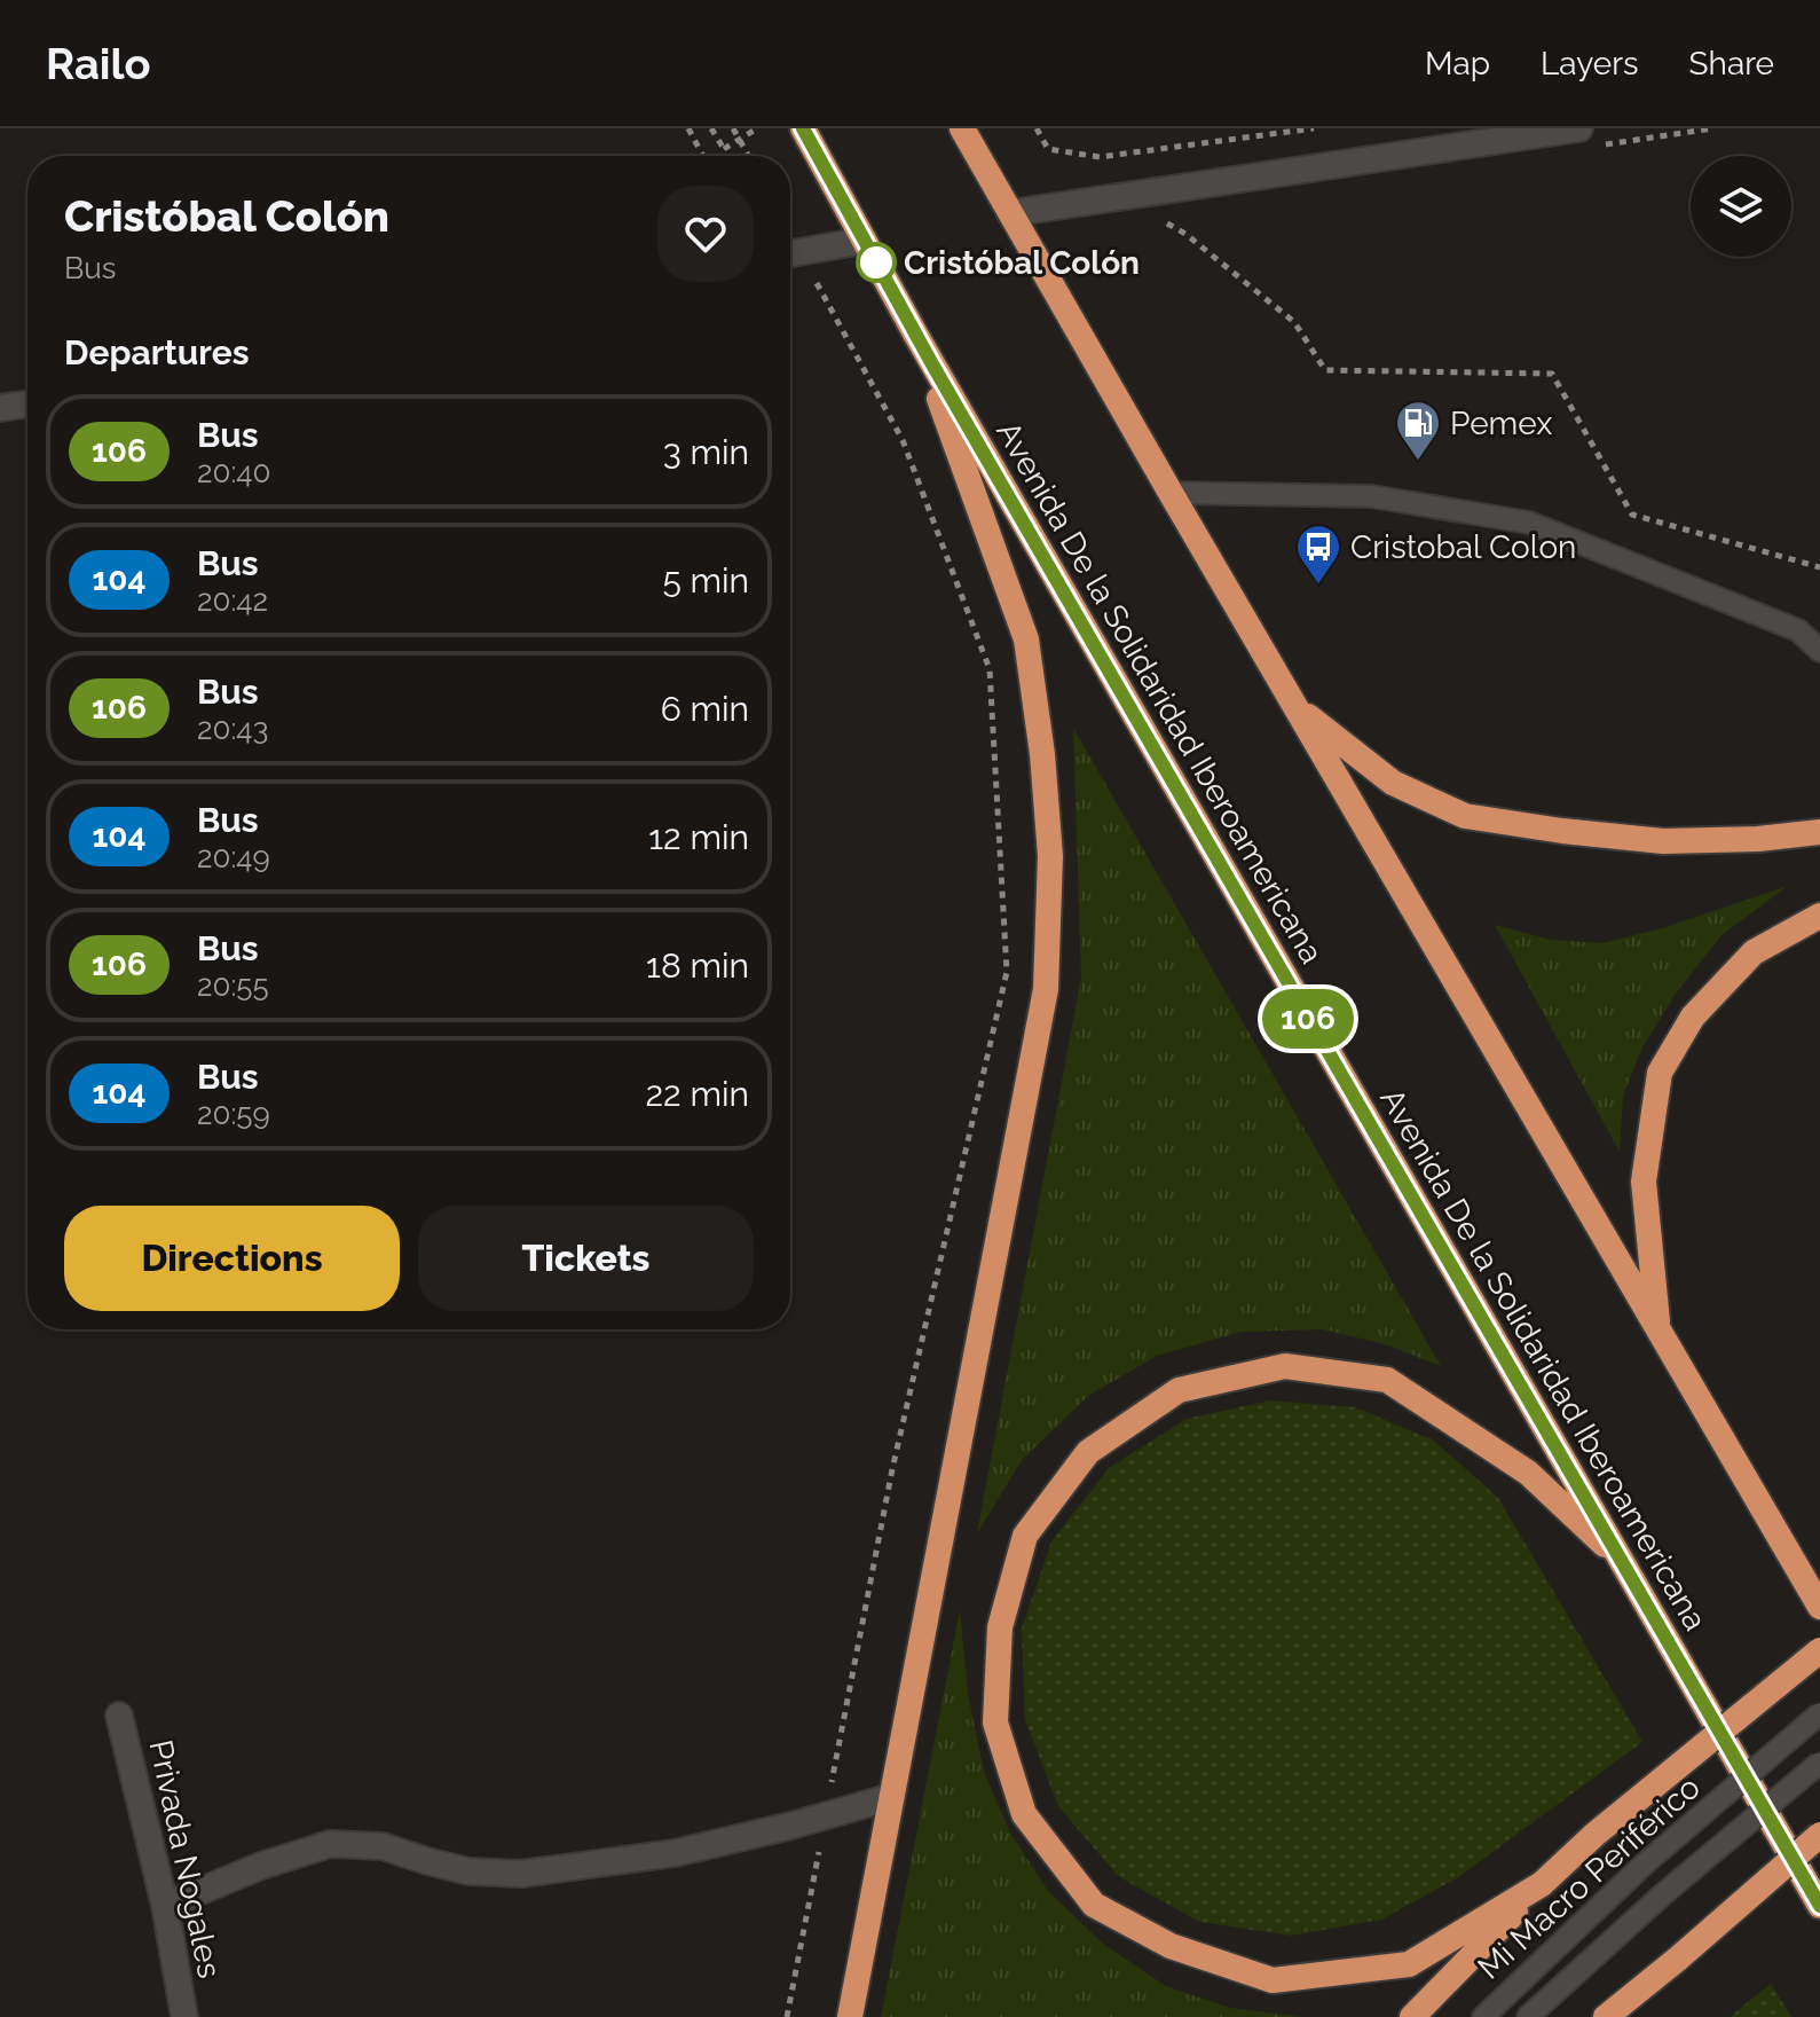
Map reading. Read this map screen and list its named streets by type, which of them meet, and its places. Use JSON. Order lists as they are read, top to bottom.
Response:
{
  "streets": {
    "highway": ["Avenida De la Solidaridad Iberoamericana"],
    "street": ["Privada Nogales"],
    "lane": ["Mi Macro Periférico"]
  },
  "places": {
    "other": ["Cristóbal Colón"],
    "fuel station": ["Pemex"],
    "bus stop": ["Cristobal Colon"]
  },
  "lines": ["bus line 106"],
  "page": {
    "header": "Railo",
    "nav": ["Map", "Layers", "Share"],
    "on_map": "106",
    "heading": [
      ["Cristóbal Colón", "Bus"],
      "Departures"
    ],
    "list": [
      {
        "mark": "106",
        "name": "Bus",
        "note": "20:40",
        "value": "3 min"
      },
      {
        "mark": "104",
        "name": "Bus",
        "note": "20:42",
        "value": "5 min"
      },
      {
        "mark": "106",
        "name": "Bus",
        "note": "20:43",
        "value": "6 min"
      },
      {
        "mark": "104",
        "name": "Bus",
        "note": "20:49",
        "value": "12 min"
      },
      {
        "mark": "106",
        "name": "Bus",
        "note": "20:55",
        "value": "18 min"
      },
      {
        "mark": "104",
        "name": "Bus",
        "note": "20:59",
        "value": "22 min"
      }
    ],
    "buttons": ["Directions", "Tickets"]
  }
}
